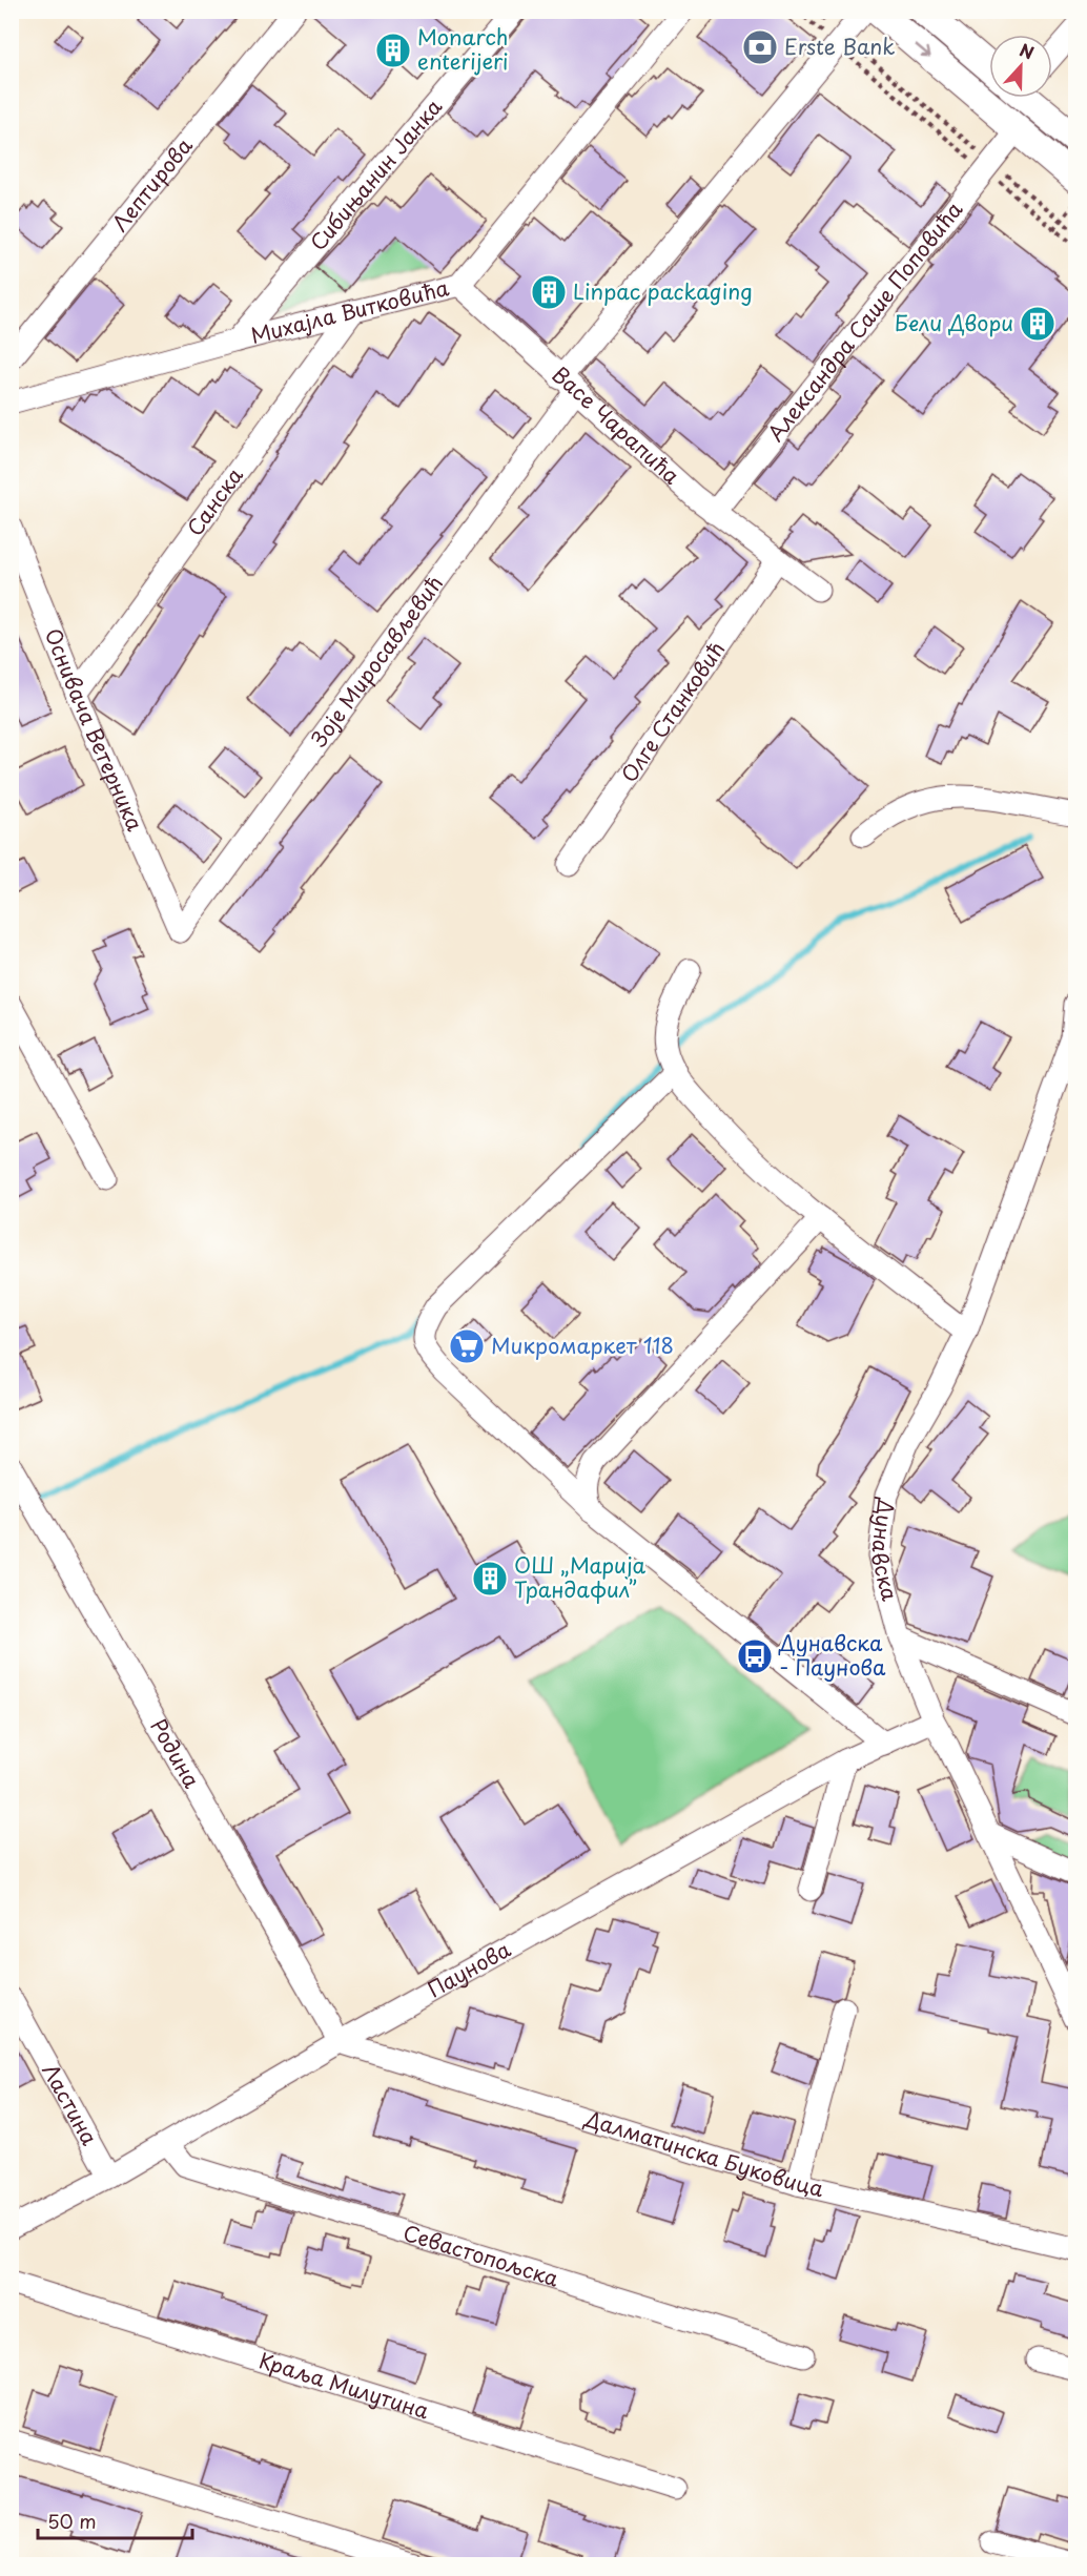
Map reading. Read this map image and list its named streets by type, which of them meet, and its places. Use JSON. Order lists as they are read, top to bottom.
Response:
{
  "streets": {
    "street": [
      "Сибињанин Јанка",
      "Лептирова",
      "Михајла Витковића",
      "Александра Саше Поповића",
      "Васе Чарапића",
      "Санска",
      "Зоје Миросављевић",
      "Олге Станковић",
      "Оснивача Ветерника",
      "Дунавска",
      "Родина",
      "Паунова",
      "Ластина",
      "Далматинска Буковица",
      "Севастопољска",
      "Краља Милутина"
    ]
  },
  "crossings": [
    ["Сибињанин Јанка", "Михајла Витковића"],
    ["Михајла Витковића", "Васе Чарапића"],
    ["Михајла Витковића", "Санска"],
    ["Александра Саше Поповића", "Васе Чарапића"],
    ["Васе Чарапића", "Зоје Миросављевић"],
    ["Васе Чарапића", "Олге Станковић"],
    ["Санска", "Оснивача Ветерника"],
    ["Зоје Миросављевић", "Оснивача Ветерника"],
    ["Дунавска", "Паунова"],
    ["Родина", "Паунова"],
    ["Родина", "Далматинска Буковица"],
    ["Паунова", "Ластина"],
    ["Паунова", "Далматинска Буковица"],
    ["Паунова", "Севастопољска"]
  ],
  "places": {
    "bank": ["Erste Bank"],
    "building": [
      "Monarch enterijeri",
      "Linpac packaging",
      "Бели Двори",
      "ОШ „Марија Трандафил”"
    ],
    "supermarket": ["Микромаркет 118"],
    "bus stop": ["Дунавска - Паунова"]
  },
  "scale_bar": "50 m",
  "north": "top"
}
